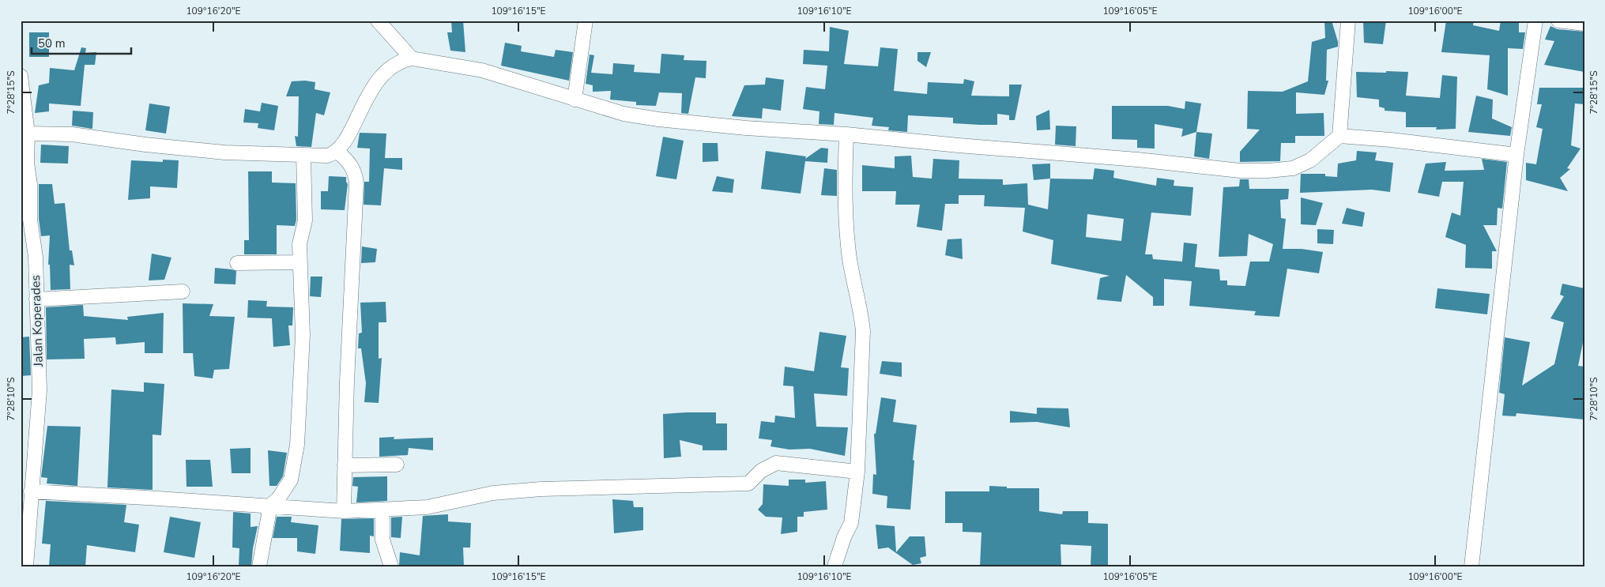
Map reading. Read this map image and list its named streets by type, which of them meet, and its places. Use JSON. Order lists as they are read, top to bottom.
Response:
{
  "streets": {
    "street": ["Jalan Koperades"]
  },
  "scale_bar": "50 m",
  "coordinates": [
    "109°16'20\"E",
    "109°16'15\"E",
    "109°16'10\"E",
    "109°16'05\"E",
    "109°16'00\"E",
    "7°28'15\"S",
    "7°28'10\"S"
  ]
}
